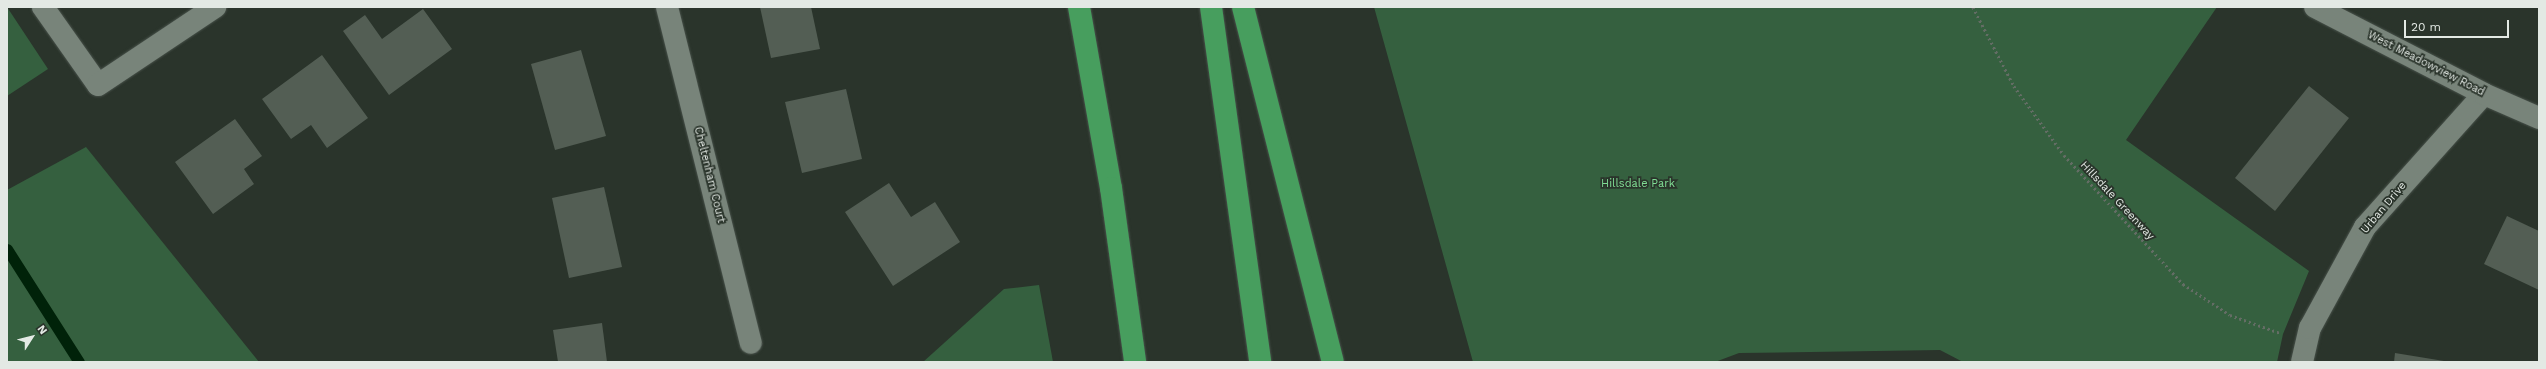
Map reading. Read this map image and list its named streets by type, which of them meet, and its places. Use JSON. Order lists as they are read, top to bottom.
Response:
{
  "streets": {
    "street": ["West Meadowview Road", "Cheltenham Court", "Urban Drive"],
    "path": ["Hillsdale Greenway"]
  },
  "crossings": [
    ["West Meadowview Road", "Urban Drive"],
    ["Hillsdale Greenway", "Urban Drive"]
  ],
  "parks": ["Hillsdale Park"],
  "scale_bar": "20 m",
  "north": "top right"
}
